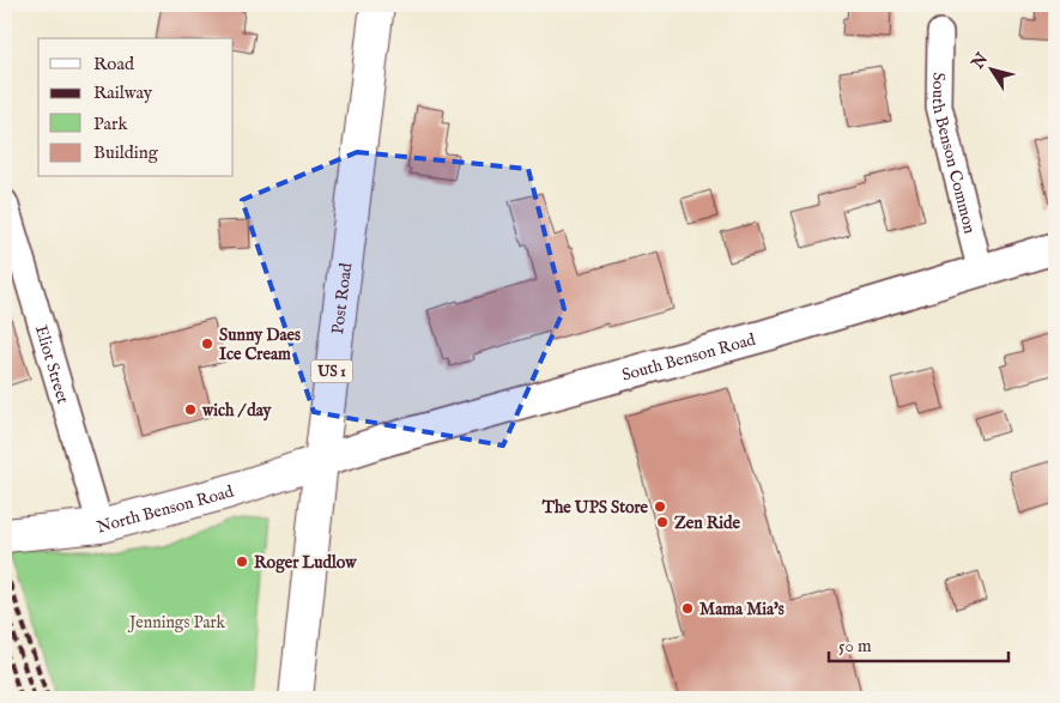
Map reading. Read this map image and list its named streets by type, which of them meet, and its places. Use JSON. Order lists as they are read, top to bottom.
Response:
{
  "streets": {
    "main road": ["Post Road", "US 1", "North Benson Road"],
    "street": ["South Benson Common", "South Benson Road", "Eliot Street"]
  },
  "crossings": [
    ["South Benson Common", "South Benson Road"],
    ["Post Road", "South Benson Road"],
    ["Post Road", "North Benson Road"],
    ["South Benson Road", "North Benson Road"],
    ["Eliot Street", "North Benson Road"]
  ],
  "parks": ["Jennings Park"],
  "places": [
    "Sunny Daes Ice Cream",
    "wich / day",
    "The UPS Store",
    "Zen Ride",
    "Roger Ludlow",
    "Mama Mia's"
  ],
  "legend": [
    "Road",
    "Railway",
    "Park",
    "Building"
  ],
  "scale_bar": "50 m",
  "north": "top left"
}
